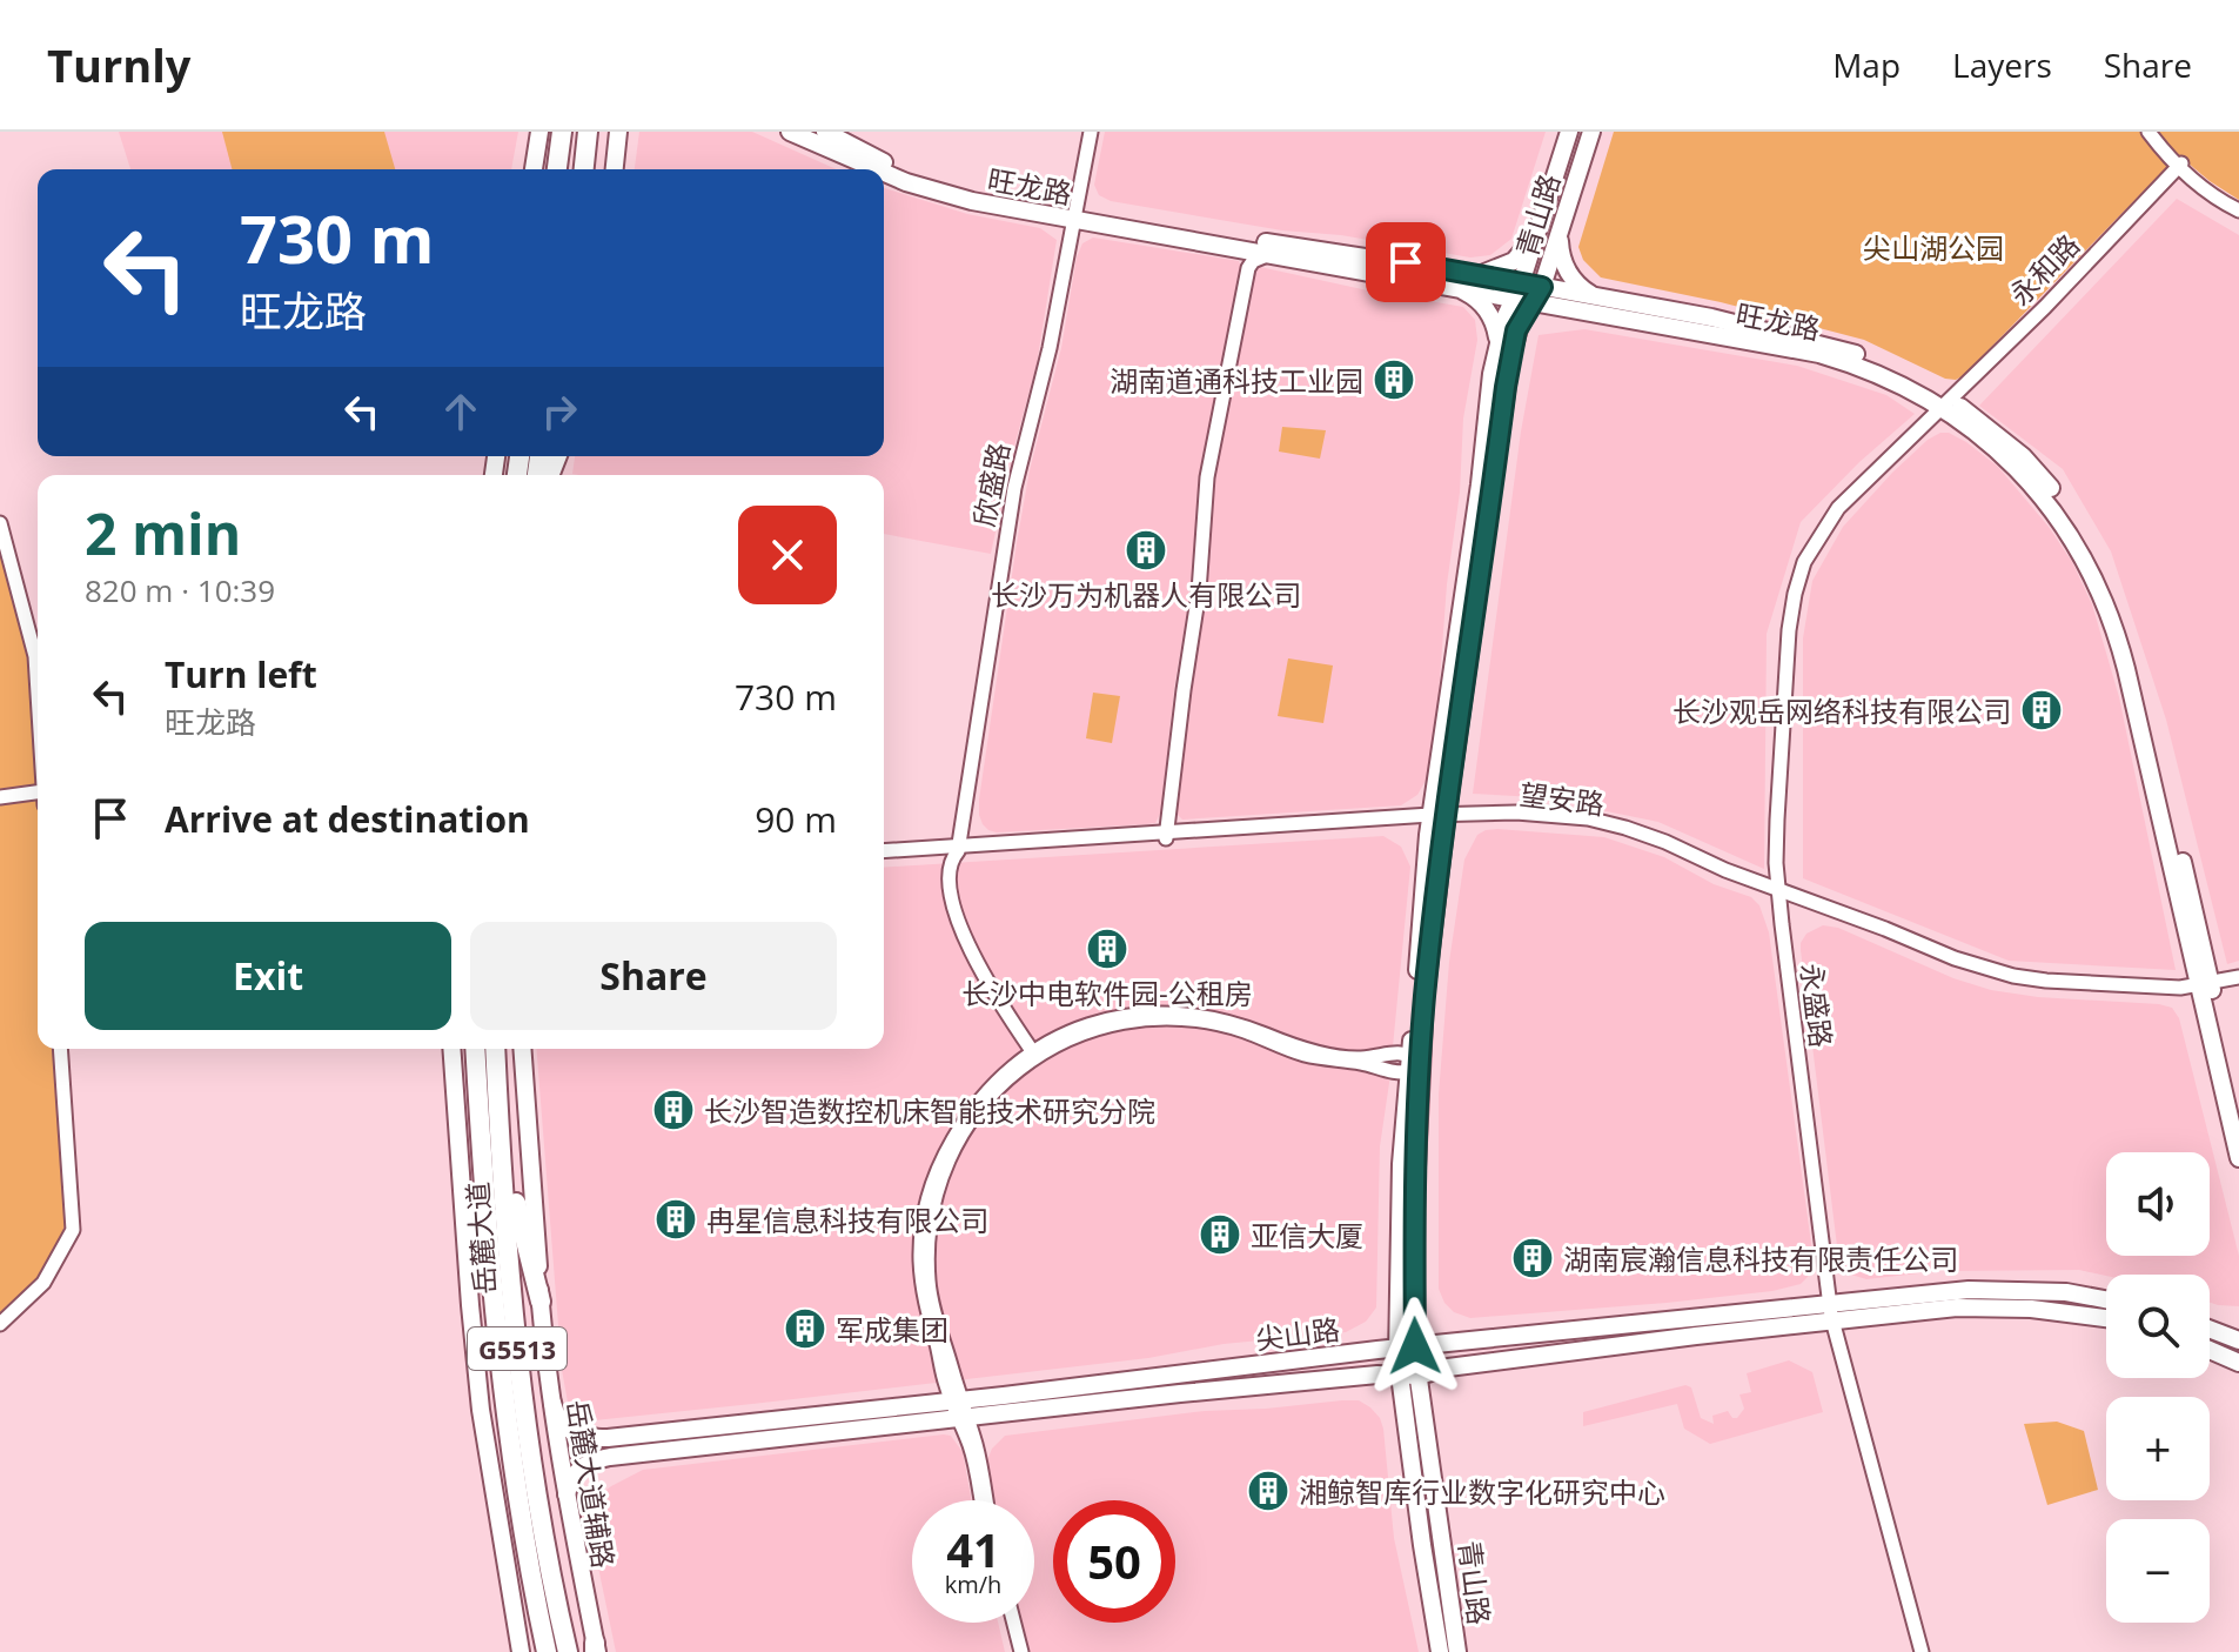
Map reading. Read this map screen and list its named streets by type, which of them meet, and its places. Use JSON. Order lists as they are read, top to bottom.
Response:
{
  "streets": {
    "highway": ["岳麓大道", "G5513"],
    "main road": [
      "旺龙路",
      "青山路",
      "尖山路",
      "岳麓大道辅路"
    ],
    "street": [
      "永和路",
      "欣盛路",
      "望安路",
      "永盛路"
    ]
  },
  "crossings": [
    ["旺龙路", "青山路"],
    ["旺龙路", "永和路"],
    ["旺龙路", "欣盛路"],
    ["旺龙路", "望安路"],
    ["旺龙路", "永盛路"],
    ["青山路", "望安路"],
    ["青山路", "尖山路"],
    ["永和路", "永盛路"],
    ["欣盛路", "望安路"],
    ["望安路", "永盛路"],
    ["永盛路", "尖山路"],
    ["尖山路", "岳麓大道辅路"]
  ],
  "parks": ["尖山湖公园"],
  "places": {
    "building": [
      "湖南道通科技工业园",
      "长沙万为机器人有限公司",
      "长沙观岳网络科技有限公司",
      "长沙中电软件园-公租房",
      "长沙智造数控机床智能技术研究分院",
      "冉星信息科技有限公司",
      "亚信大厦",
      "湖南宸瀚信息科技有限责任公司",
      "军成集团",
      "湘鲸智库行业数字化研究中心"
    ]
  },
  "page": {
    "header": "Turnly",
    "nav": ["Map", "Layers", "Share"],
    "turn": ["730 m", "旺龙路"],
    "heading": ["2 min", "820 m · 10:39"],
    "list": [
      {
        "name": "Turn left",
        "note": "旺龙路",
        "value": "730 m"
      },
      {
        "name": "Arrive at destination",
        "value": "90 m"
      }
    ],
    "buttons": ["Exit", "Share"],
    "map_buttons": ["+", "−"],
    "speed": "41 km/h",
    "limit": "50"
  }
}
